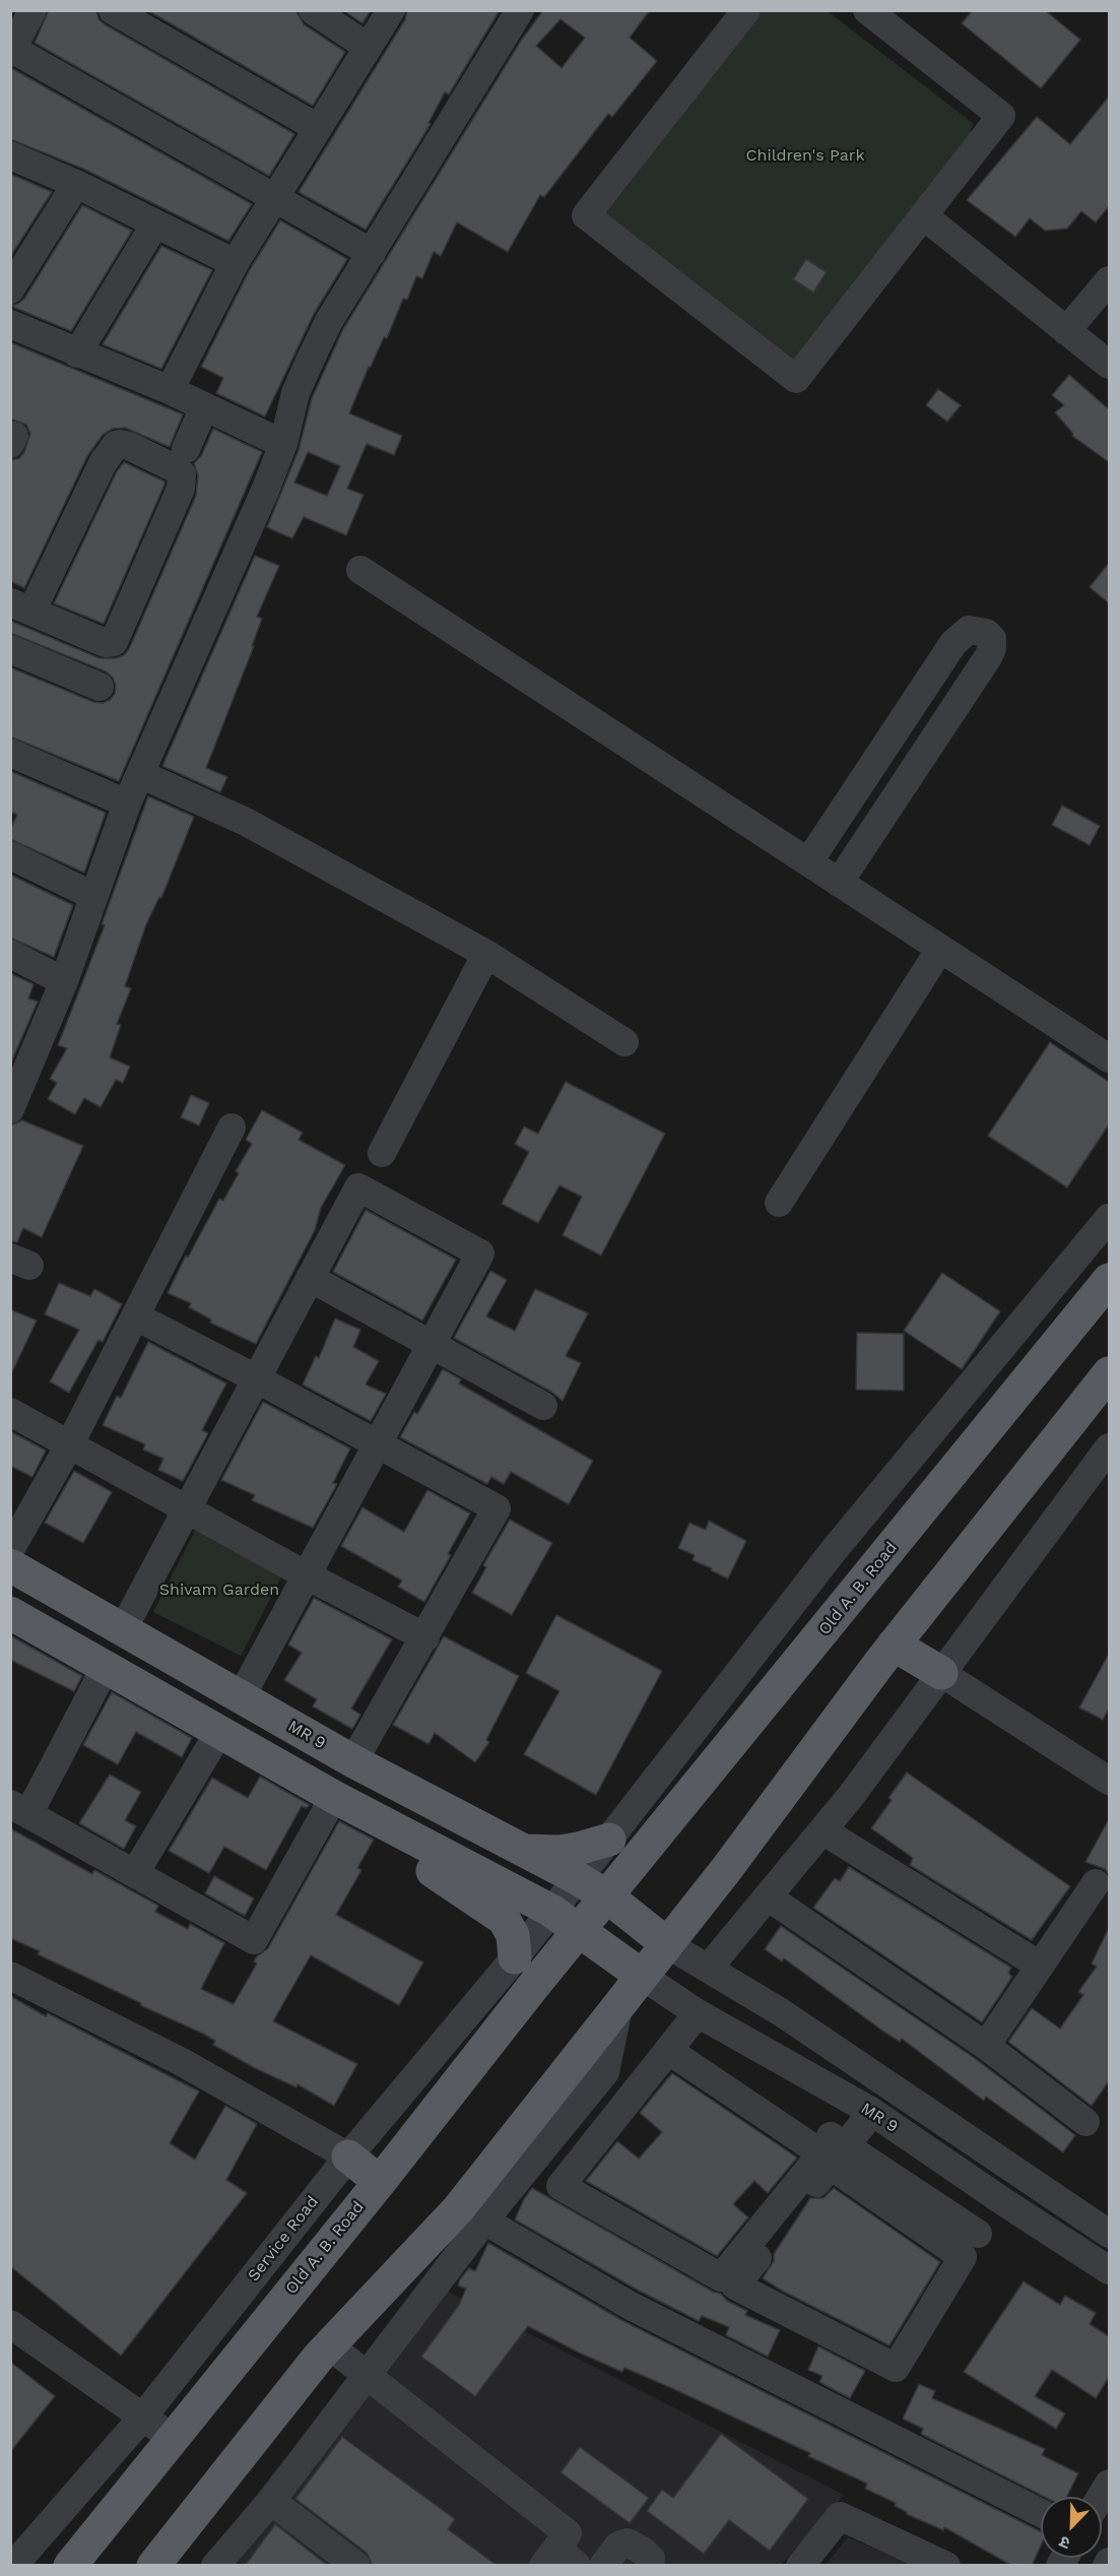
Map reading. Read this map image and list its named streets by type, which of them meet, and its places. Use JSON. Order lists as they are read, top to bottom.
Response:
{
  "streets": {
    "main road": ["Old A. B. Road", "MR 9"],
    "street": ["Service Road"]
  },
  "crossings": [
    ["Old A. B. Road", "MR 9"],
    ["MR 9", "Service Road"]
  ],
  "parks": ["Children's Park", "Shivam Garden"],
  "north": "bottom left"
}
